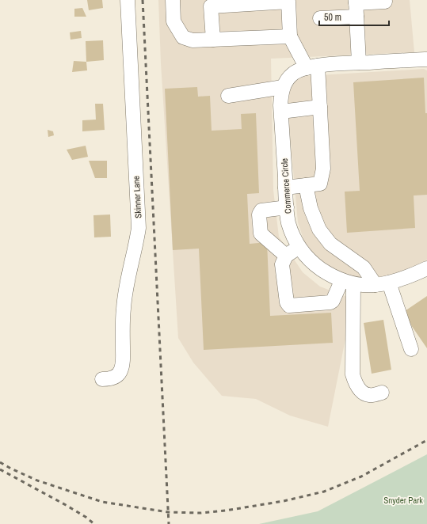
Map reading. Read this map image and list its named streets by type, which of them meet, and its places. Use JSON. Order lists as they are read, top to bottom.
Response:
{
  "streets": {
    "street": ["Commerce Circle", "Skinner Lane"]
  },
  "parks": ["Snyder Park"],
  "scale_bar": "50 m"
}
